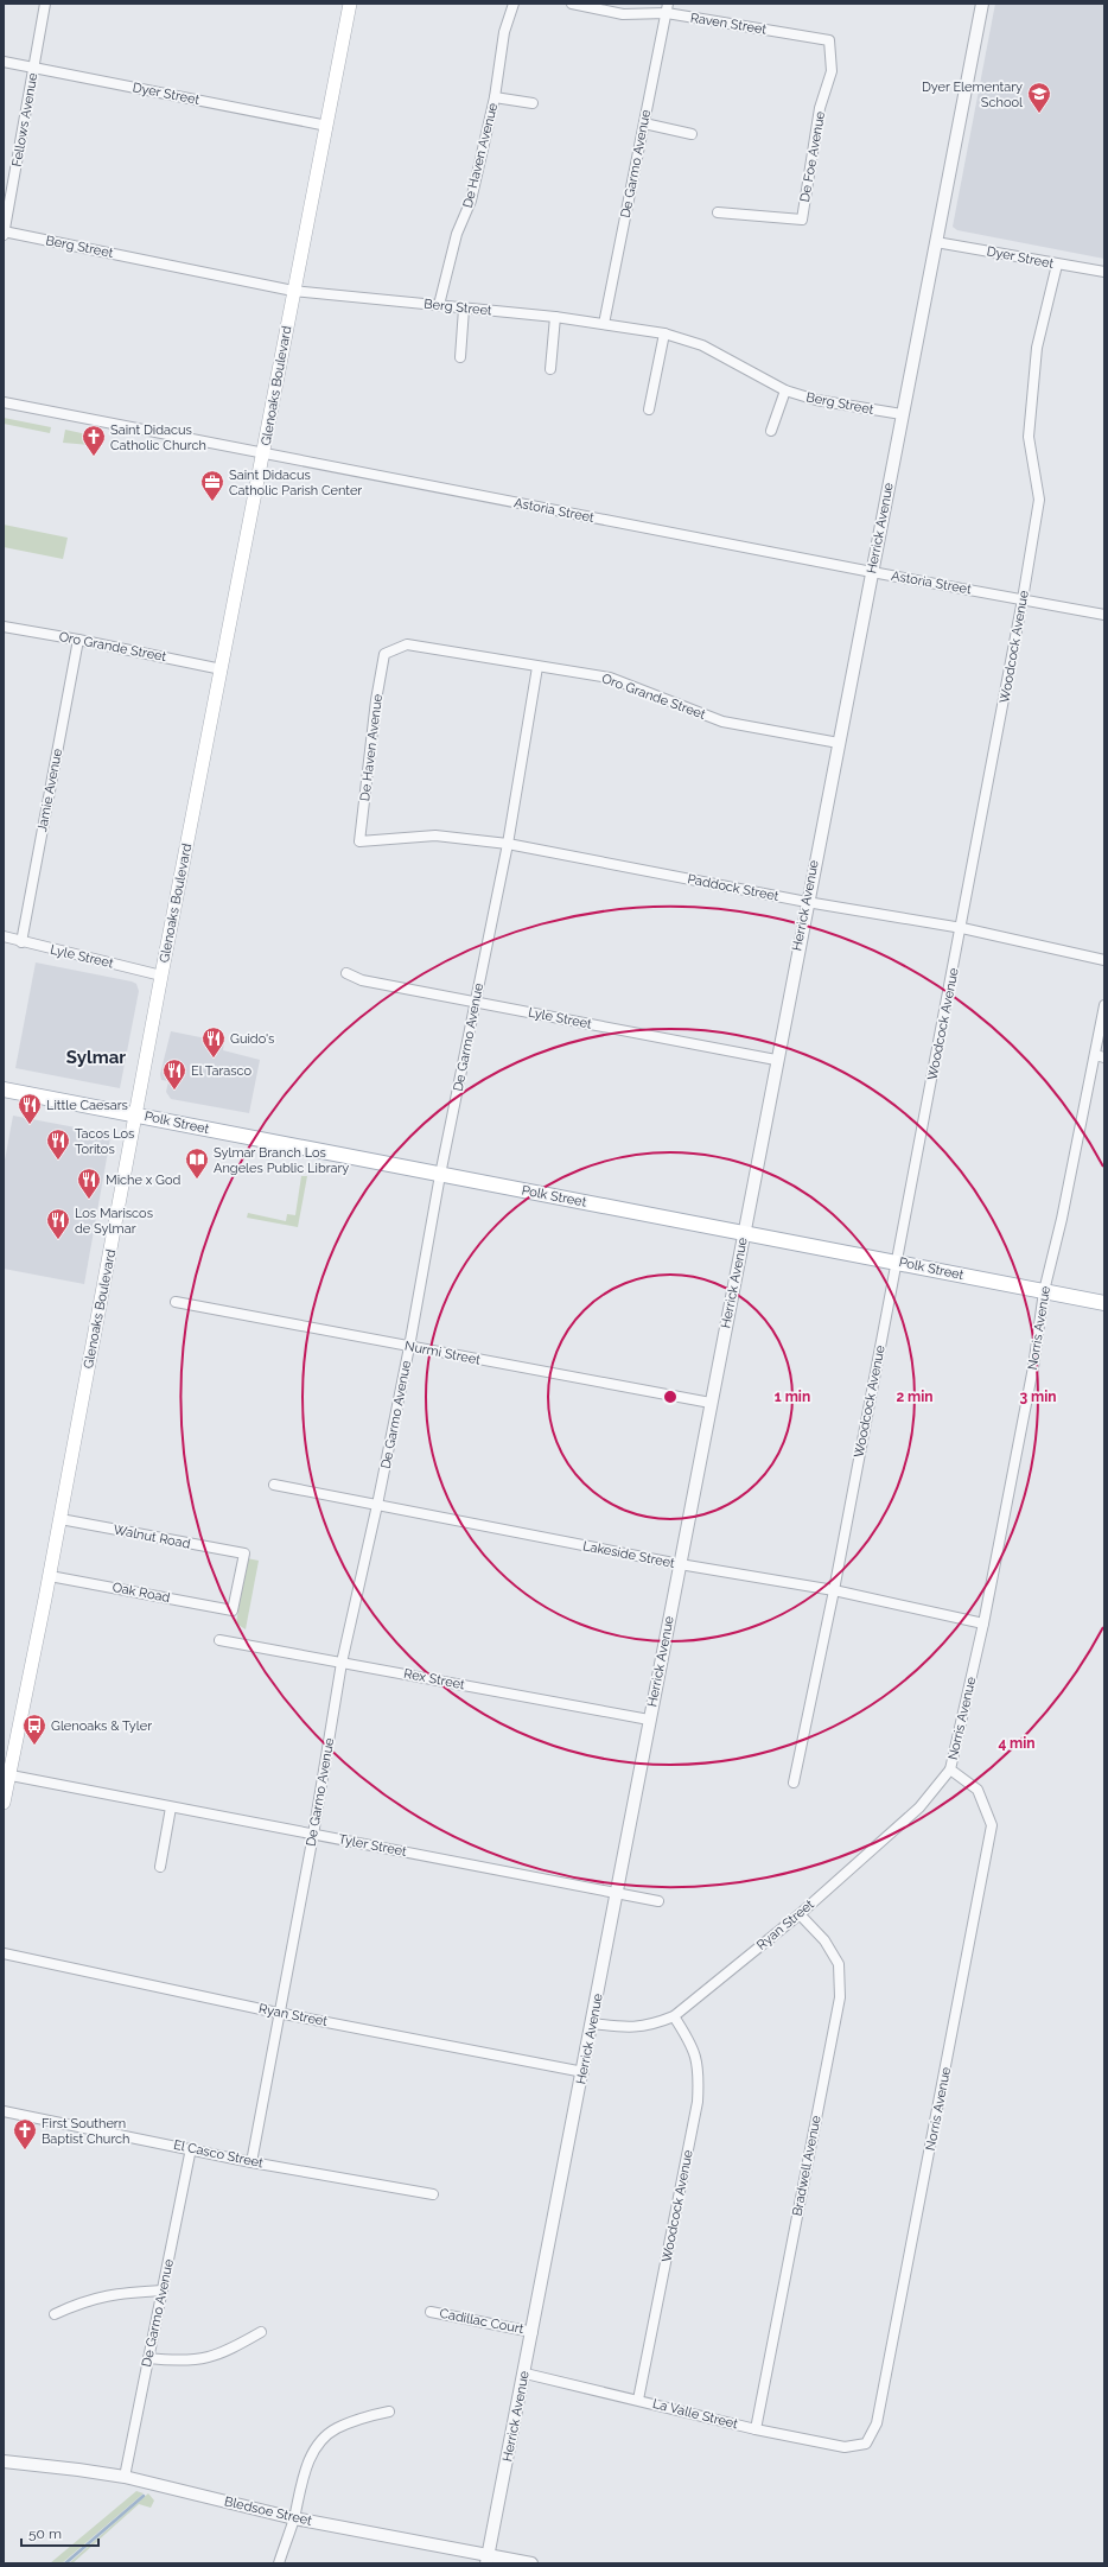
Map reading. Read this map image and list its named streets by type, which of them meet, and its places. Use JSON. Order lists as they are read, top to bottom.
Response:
{
  "streets": {
    "main road": ["Glenoaks Boulevard", "Polk Street"],
    "street": [
      "Raven Street",
      "Dyer Street",
      "Fellows Avenue",
      "De Haven Avenue",
      "De Foe Avenue",
      "De Garmo Avenue",
      "Berg Street",
      "Astoria Street",
      "Herrick Avenue",
      "Oro Grande Street",
      "Woodcock Avenue",
      "Jamie Avenue",
      "Paddock Street",
      "Lyle Street",
      "Norris Avenue",
      "Nurmi Street",
      "Walnut Road",
      "Lakeside Street",
      "Oak Road",
      "Rex Street",
      "Tyler Street",
      "Ryan Street",
      "El Casco Street",
      "Bradwell Avenue",
      "Cadillac Court",
      "La Valle Street",
      "Bledsoe Street"
    ]
  },
  "crossings": [
    ["Raven Street", "De Foe Avenue"],
    ["Raven Street", "De Garmo Avenue"],
    ["Dyer Street", "Fellows Avenue"],
    ["Dyer Street", "Glenoaks Boulevard"],
    ["Dyer Street", "Herrick Avenue"],
    ["Dyer Street", "Woodcock Avenue"],
    ["Fellows Avenue", "Berg Street"],
    ["De Haven Avenue", "Berg Street"],
    ["De Haven Avenue", "Oro Grande Street"],
    ["De Haven Avenue", "Paddock Street"],
    ["De Garmo Avenue", "Berg Street"],
    ["De Garmo Avenue", "Oro Grande Street"],
    ["De Garmo Avenue", "Paddock Street"],
    ["De Garmo Avenue", "Lyle Street"],
    ["De Garmo Avenue", "Polk Street"],
    ["De Garmo Avenue", "Nurmi Street"],
    ["De Garmo Avenue", "Lakeside Street"],
    ["De Garmo Avenue", "Rex Street"],
    ["De Garmo Avenue", "Tyler Street"],
    ["De Garmo Avenue", "Ryan Street"],
    ["De Garmo Avenue", "El Casco Street"],
    ["De Garmo Avenue", "Bledsoe Street"],
    ["Berg Street", "Glenoaks Boulevard"],
    ["Berg Street", "Herrick Avenue"],
    ["Glenoaks Boulevard", "Astoria Street"],
    ["Glenoaks Boulevard", "Oro Grande Street"],
    ["Glenoaks Boulevard", "Lyle Street"],
    ["Glenoaks Boulevard", "Polk Street"],
    ["Glenoaks Boulevard", "Walnut Road"],
    ["Glenoaks Boulevard", "Oak Road"],
    ["Glenoaks Boulevard", "Tyler Street"],
    ["Astoria Street", "Herrick Avenue"],
    ["Astoria Street", "Woodcock Avenue"],
    ["Herrick Avenue", "Oro Grande Street"],
    ["Herrick Avenue", "Paddock Street"],
    ["Herrick Avenue", "Lyle Street"],
    ["Herrick Avenue", "Polk Street"],
    ["Herrick Avenue", "Nurmi Street"],
    ["Herrick Avenue", "Lakeside Street"],
    ["Herrick Avenue", "Rex Street"],
    ["Herrick Avenue", "Tyler Street"],
    ["Herrick Avenue", "Ryan Street"],
    ["Herrick Avenue", "Cadillac Court"],
    ["Herrick Avenue", "La Valle Street"],
    ["Herrick Avenue", "Bledsoe Street"],
    ["Oro Grande Street", "Jamie Avenue"],
    ["Woodcock Avenue", "Paddock Street"],
    ["Woodcock Avenue", "Polk Street"],
    ["Woodcock Avenue", "Lakeside Street"],
    ["Woodcock Avenue", "Ryan Street"],
    ["Woodcock Avenue", "La Valle Street"],
    ["Jamie Avenue", "Lyle Street"],
    ["Polk Street", "Norris Avenue"],
    ["Norris Avenue", "Lakeside Street"],
    ["Norris Avenue", "Ryan Street"],
    ["Norris Avenue", "La Valle Street"],
    ["Walnut Road", "Oak Road"],
    ["Ryan Street", "Bradwell Avenue"],
    ["Bradwell Avenue", "La Valle Street"]
  ],
  "districts": ["Sylmar"],
  "places": {
    "school or university": ["Dyer Elementary School"],
    "church": ["Saint Didacus Catholic Church", "First Southern Baptist Church"],
    "office": ["Saint Didacus Catholic Parish Center"],
    "restaurant": [
      "Guido's",
      "El Tarasco",
      "Little Caesars",
      "Tacos Los Toritos",
      "Miche x God",
      "Los Mariscos de Sylmar"
    ],
    "library": ["Sylmar Branch Los Angeles Public Library"],
    "bus stop": ["Glenoaks & Tyler"]
  },
  "scale_bar": "50 m",
  "rings": [
    "1 min",
    "2 min",
    "3 min",
    "4 min"
  ]
}
